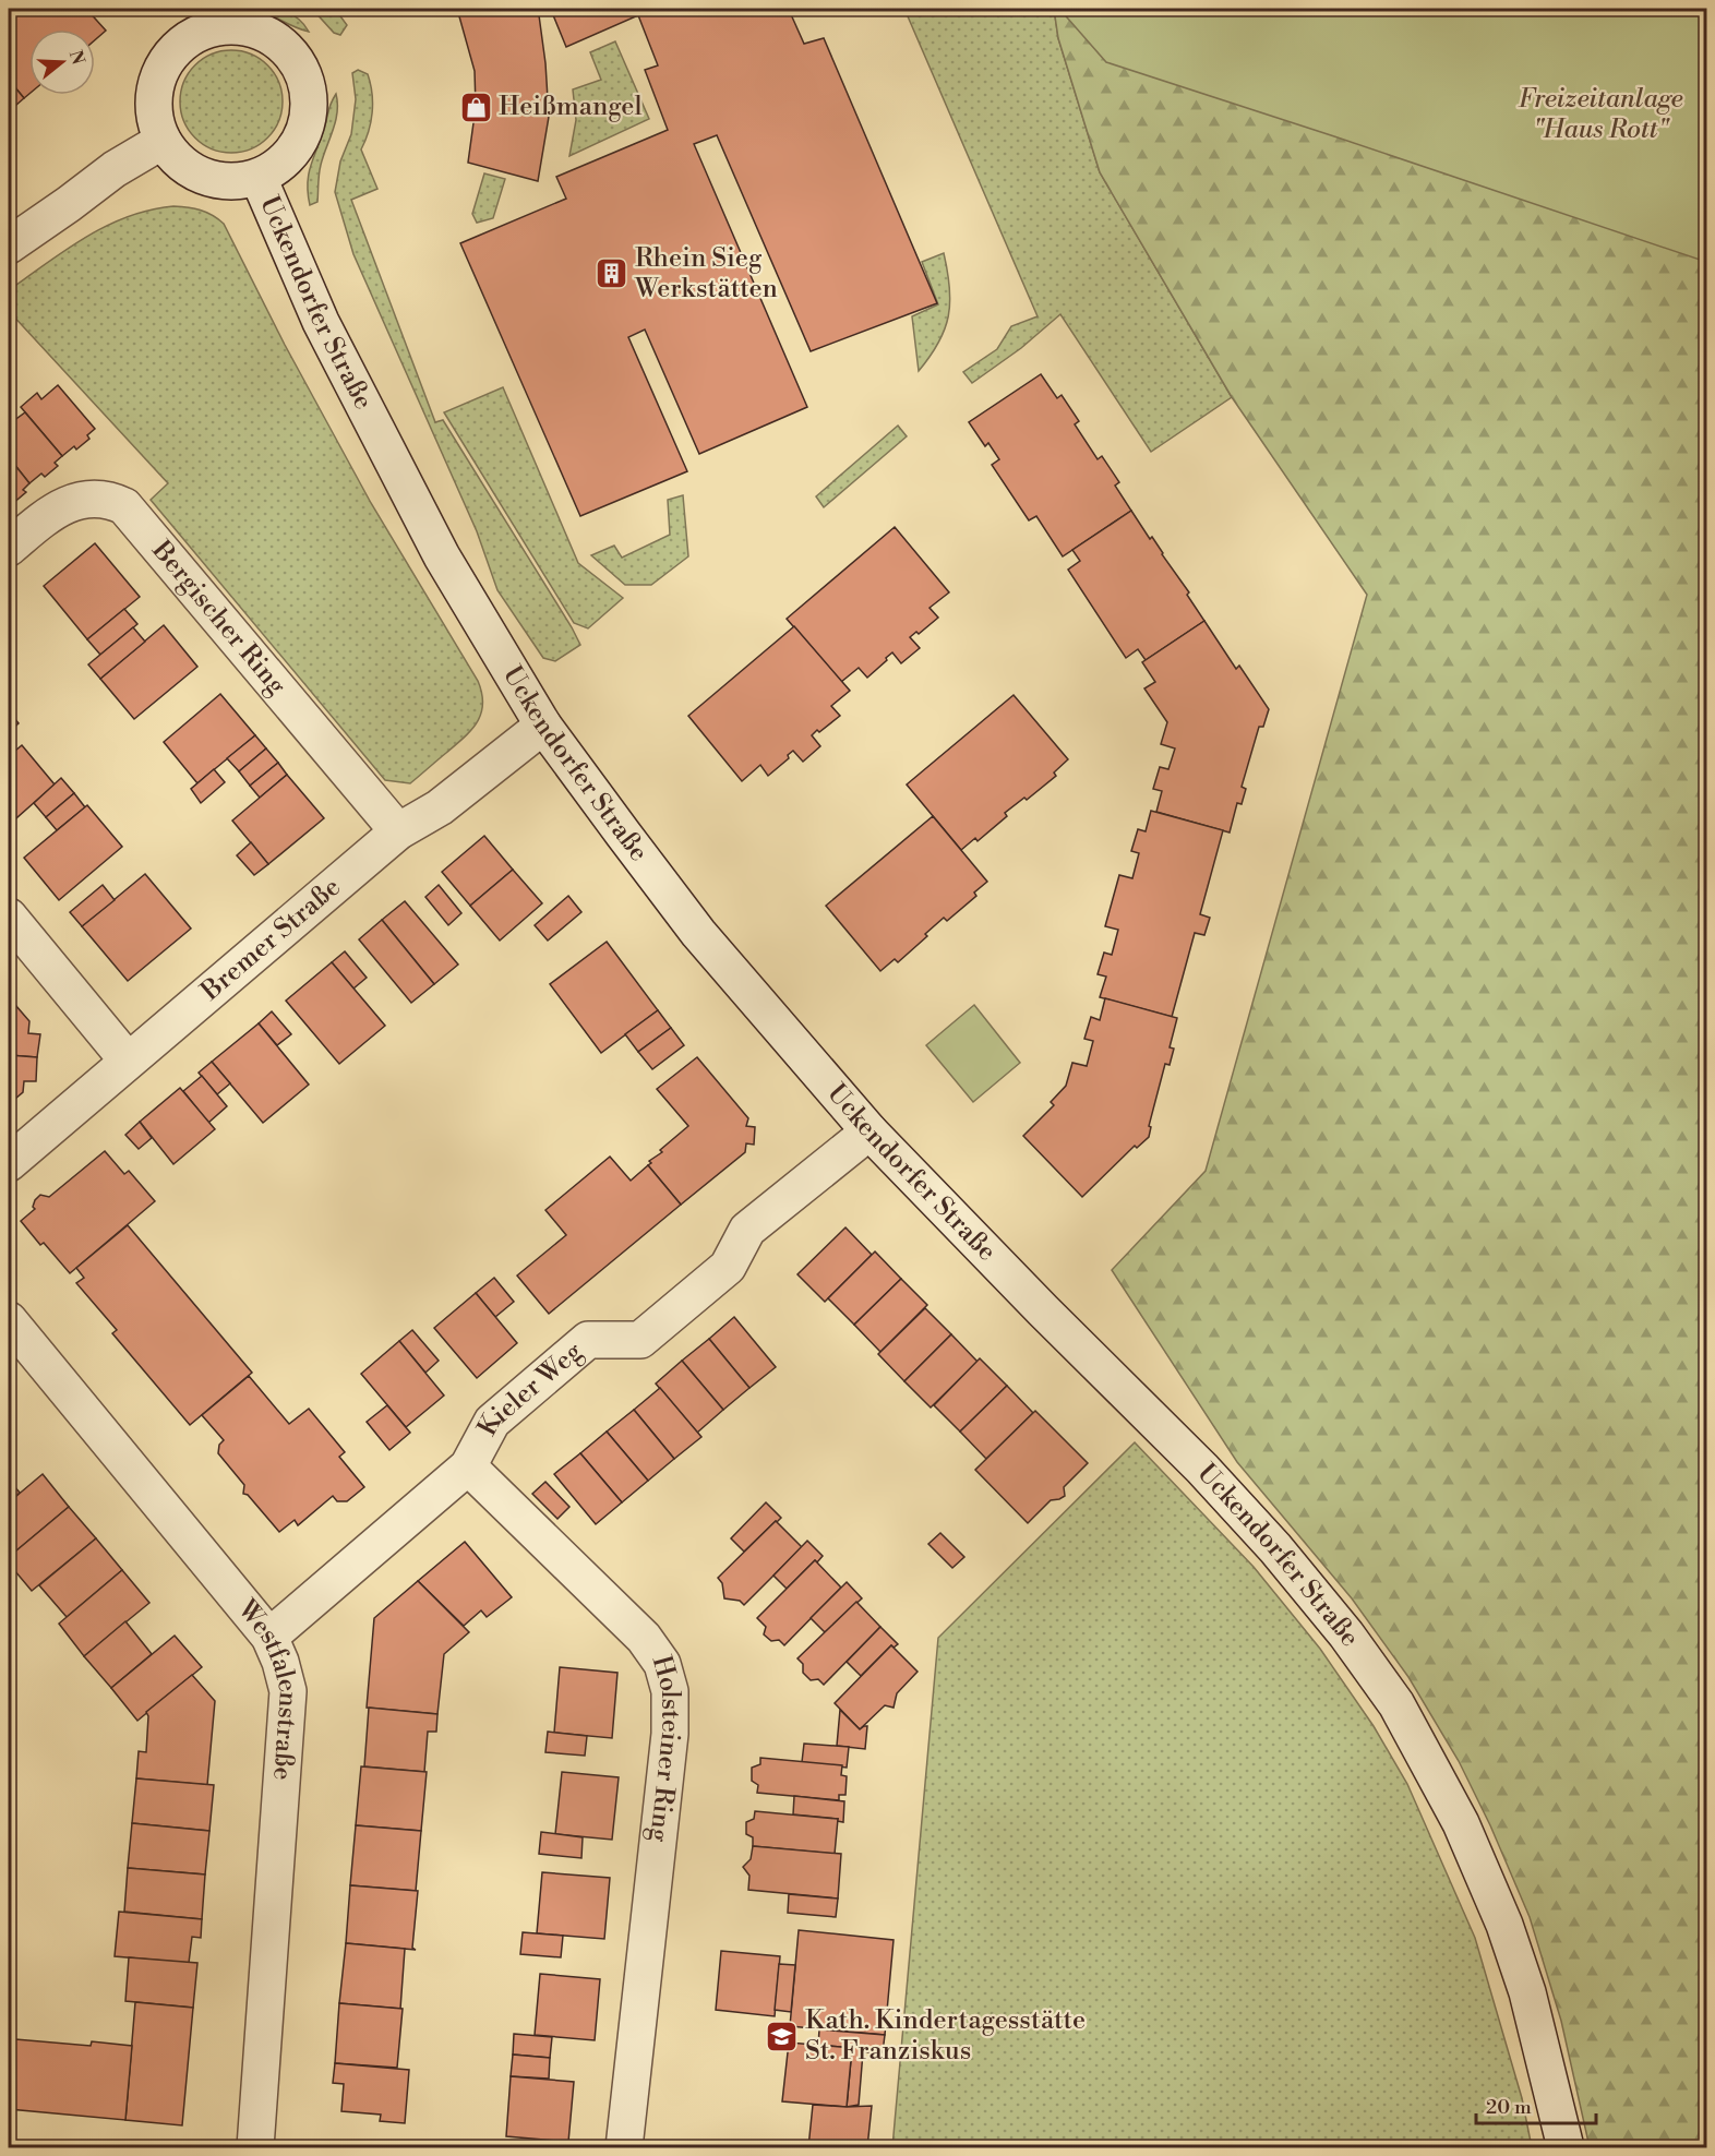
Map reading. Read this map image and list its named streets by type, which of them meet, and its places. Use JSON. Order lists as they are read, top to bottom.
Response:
{
  "streets": {
    "street": [
      "Uckendorfer Straße",
      "Bergischer Ring",
      "Bremer Straße",
      "Kieler Weg",
      "Westfalenstraße",
      "Holsteiner Ring"
    ]
  },
  "crossings": [
    ["Uckendorfer Straße", "Bremer Straße"],
    ["Uckendorfer Straße", "Kieler Weg"],
    ["Bergischer Ring", "Bremer Straße"],
    ["Kieler Weg", "Westfalenstraße"],
    ["Kieler Weg", "Holsteiner Ring"]
  ],
  "parks": ["Freizeitanlage \"Haus Rott\""],
  "places": {
    "shop": ["Heißmangel"],
    "building": ["Rhein Sieg Werkstätten"],
    "school or university": ["Kath. Kindertagesstätte St. Franziskus"]
  },
  "scale_bar": "20 m",
  "north": "right"
}
